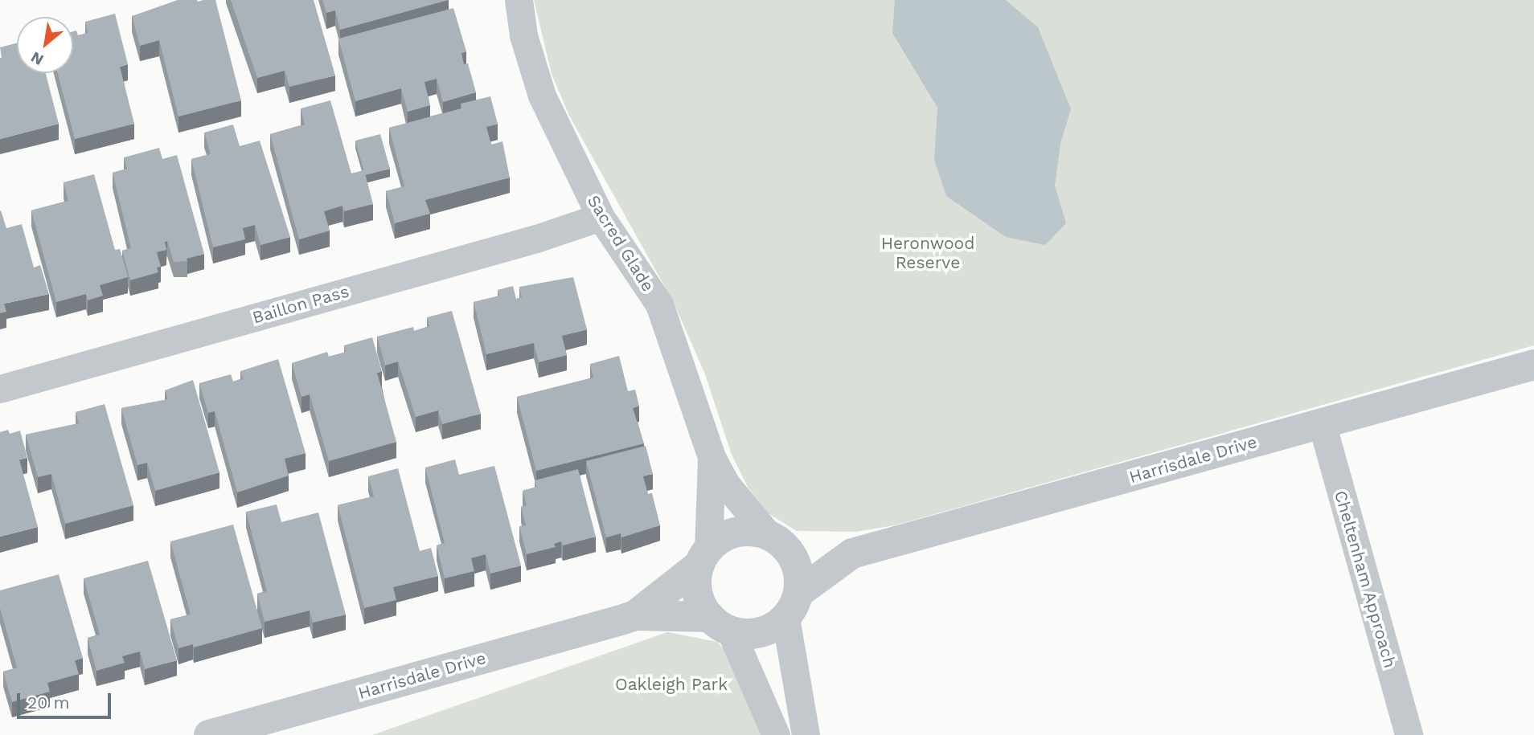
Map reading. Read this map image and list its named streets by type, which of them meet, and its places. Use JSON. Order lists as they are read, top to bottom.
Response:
{
  "streets": {
    "street": [
      "Sacred Glade",
      "Baillon Pass",
      "Harrisdale Drive",
      "Cheltenham Approach"
    ]
  },
  "crossings": [
    ["Sacred Glade", "Baillon Pass"],
    ["Sacred Glade", "Harrisdale Drive"],
    ["Harrisdale Drive", "Cheltenham Approach"]
  ],
  "parks": ["Heronwood Reserve", "Oakleigh Park"],
  "scale_bar": "20 m",
  "north": "bottom left"
}
